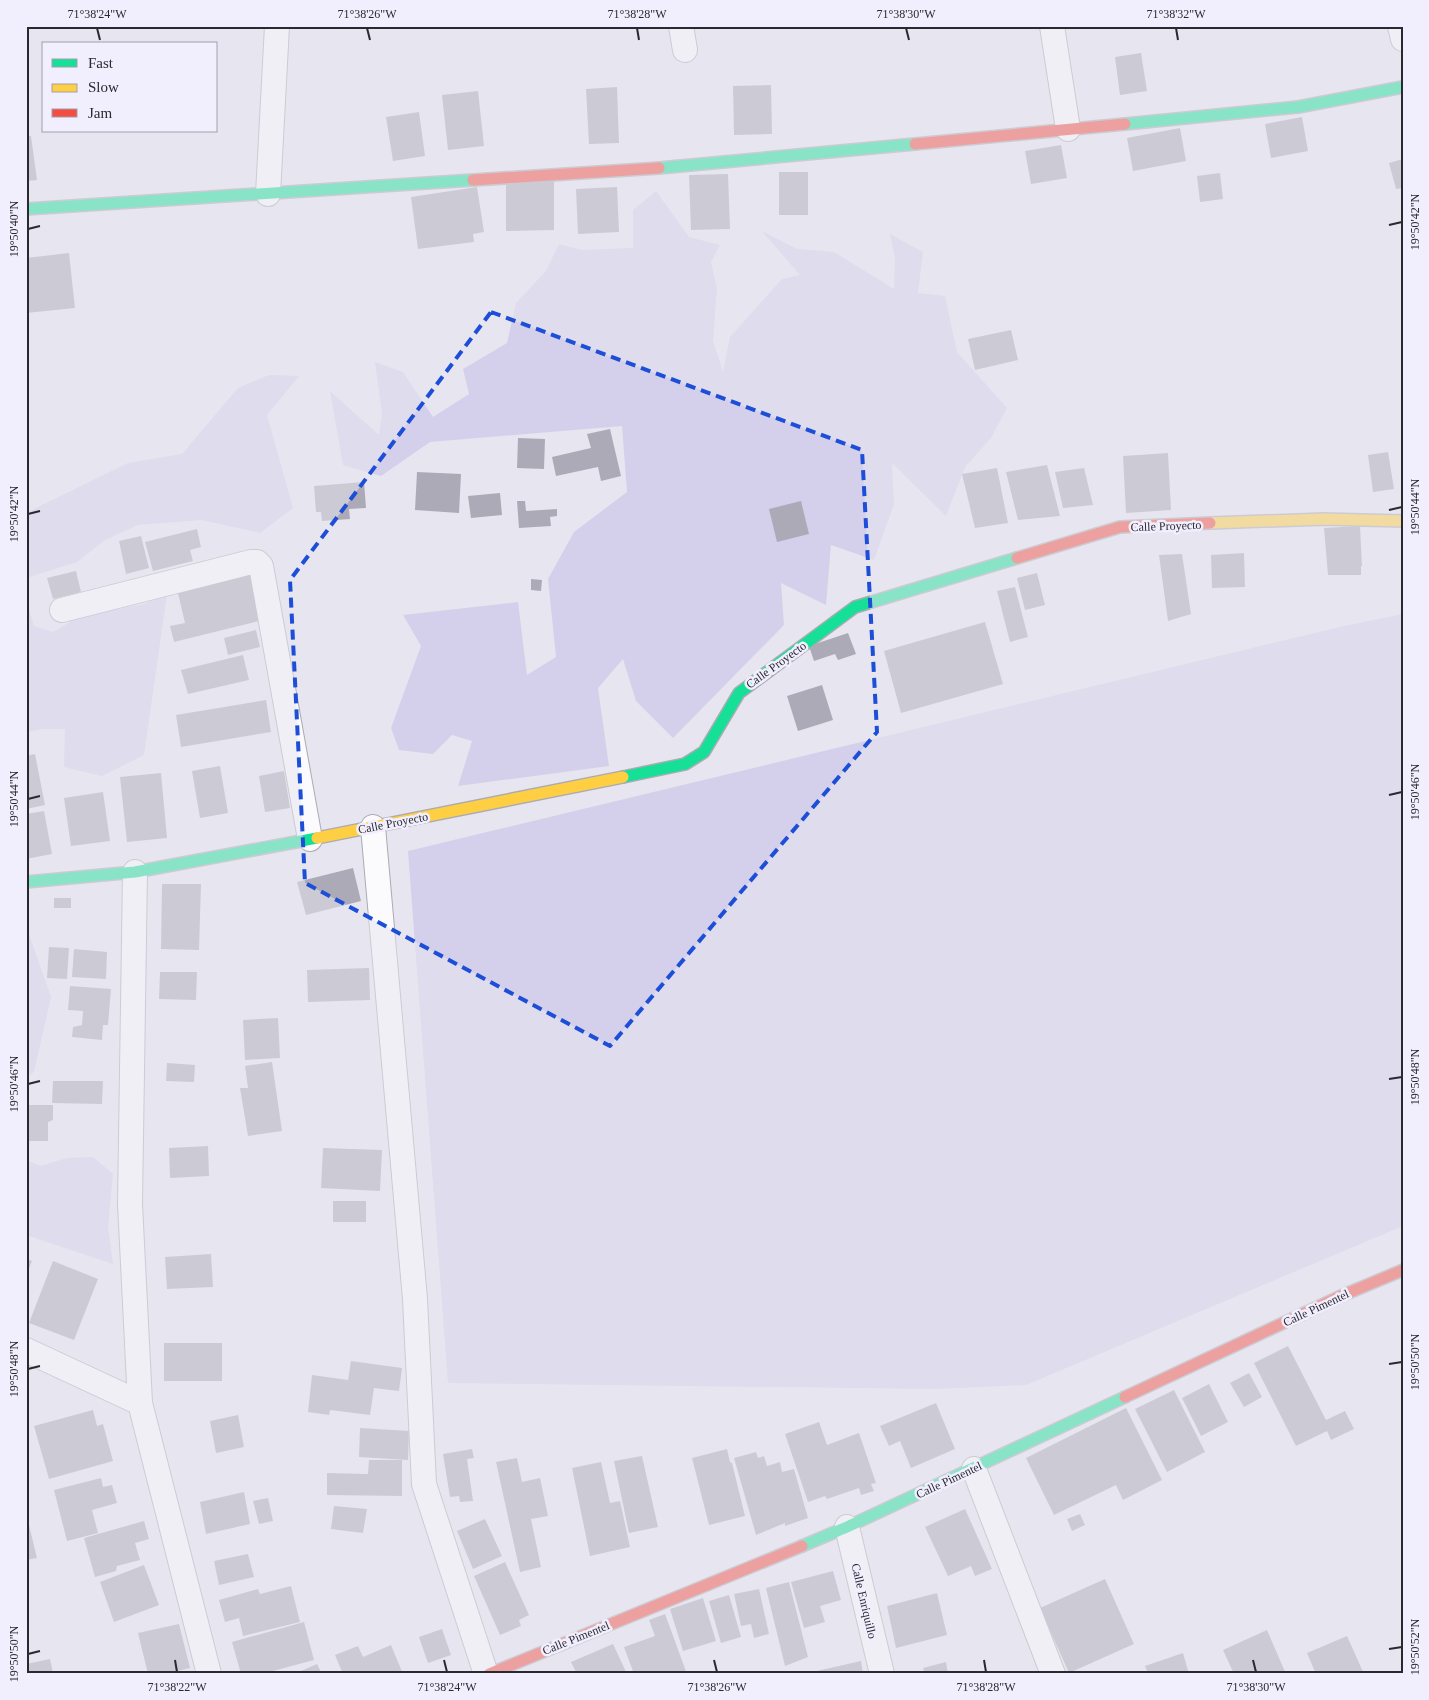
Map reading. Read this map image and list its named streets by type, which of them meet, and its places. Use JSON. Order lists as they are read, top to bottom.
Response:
{
  "streets": {
    "street": ["Calle Proyecto", "Calle Pimentel", "Calle Enriquillo"]
  },
  "crossings": [
    ["Calle Pimentel", "Calle Enriquillo"]
  ],
  "legend": ["Fast", "Slow", "Jam"],
  "coordinates": [
    "71°38'24\"W",
    "71°38'26\"W",
    "71°38'28\"W",
    "71°38'30\"W",
    "71°38'32\"W",
    "19°50'42\"N",
    "19°50'40\"N",
    "19°50'44\"N",
    "19°50'46\"N",
    "19°50'48\"N",
    "19°50'50\"N",
    "19°50'52\"N",
    "71°38'22\"W"
  ]
}
